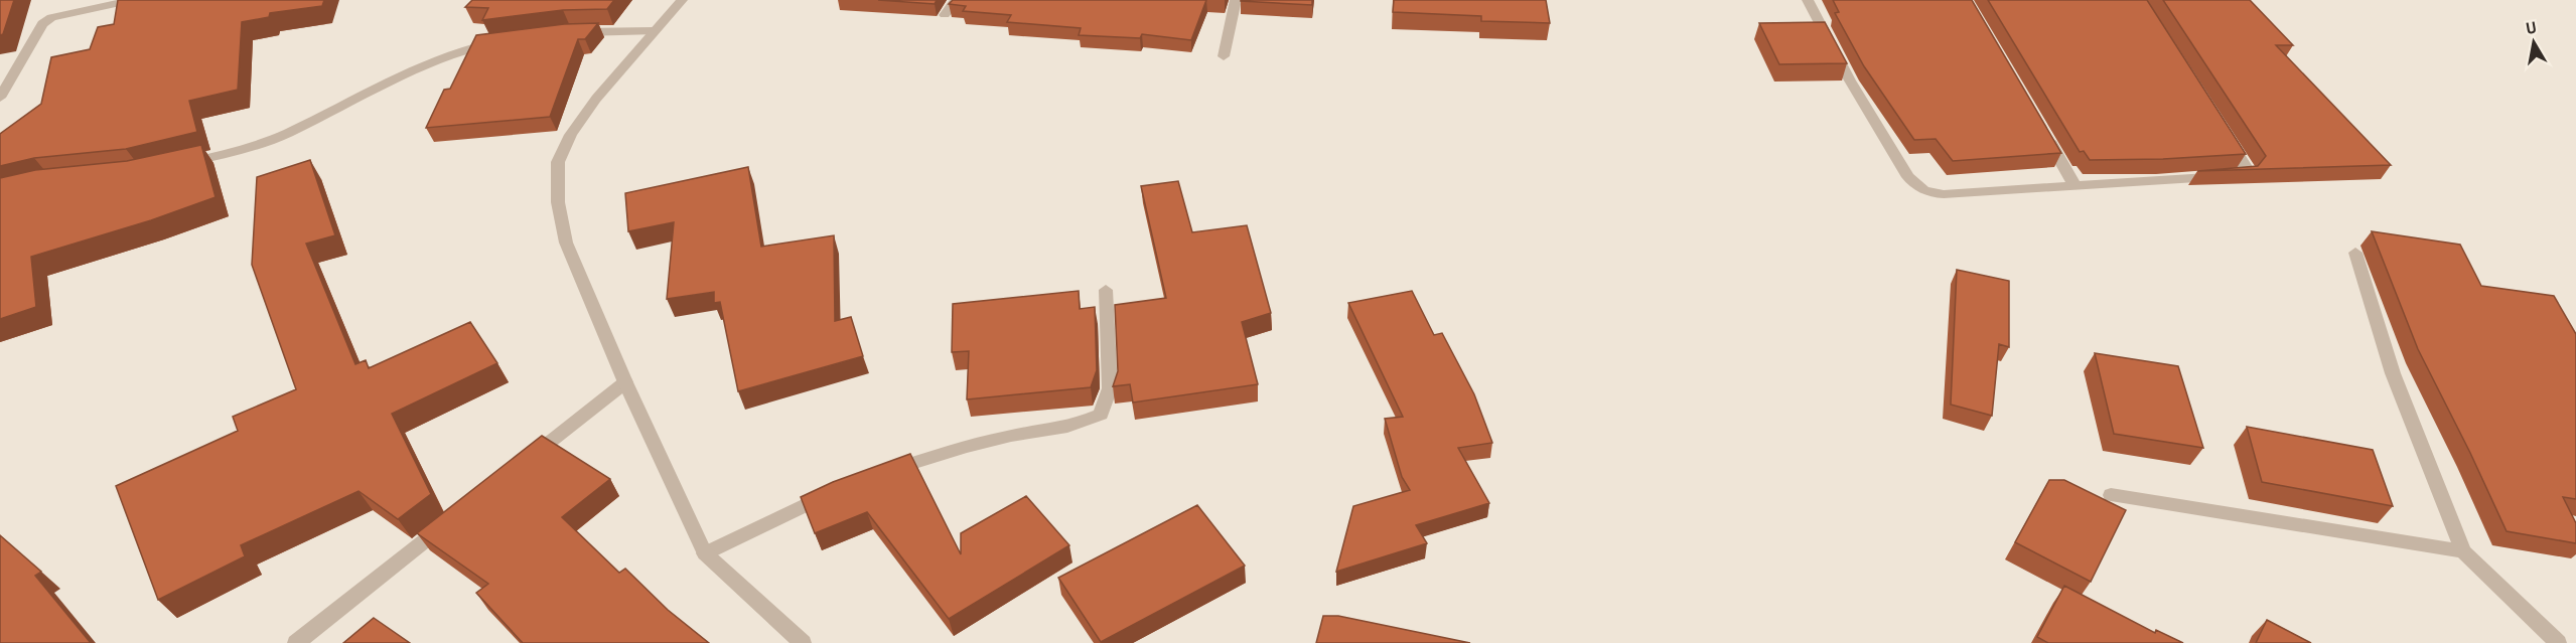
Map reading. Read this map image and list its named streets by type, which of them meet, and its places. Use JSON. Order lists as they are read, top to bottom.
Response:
{
  "north": "top"
}
